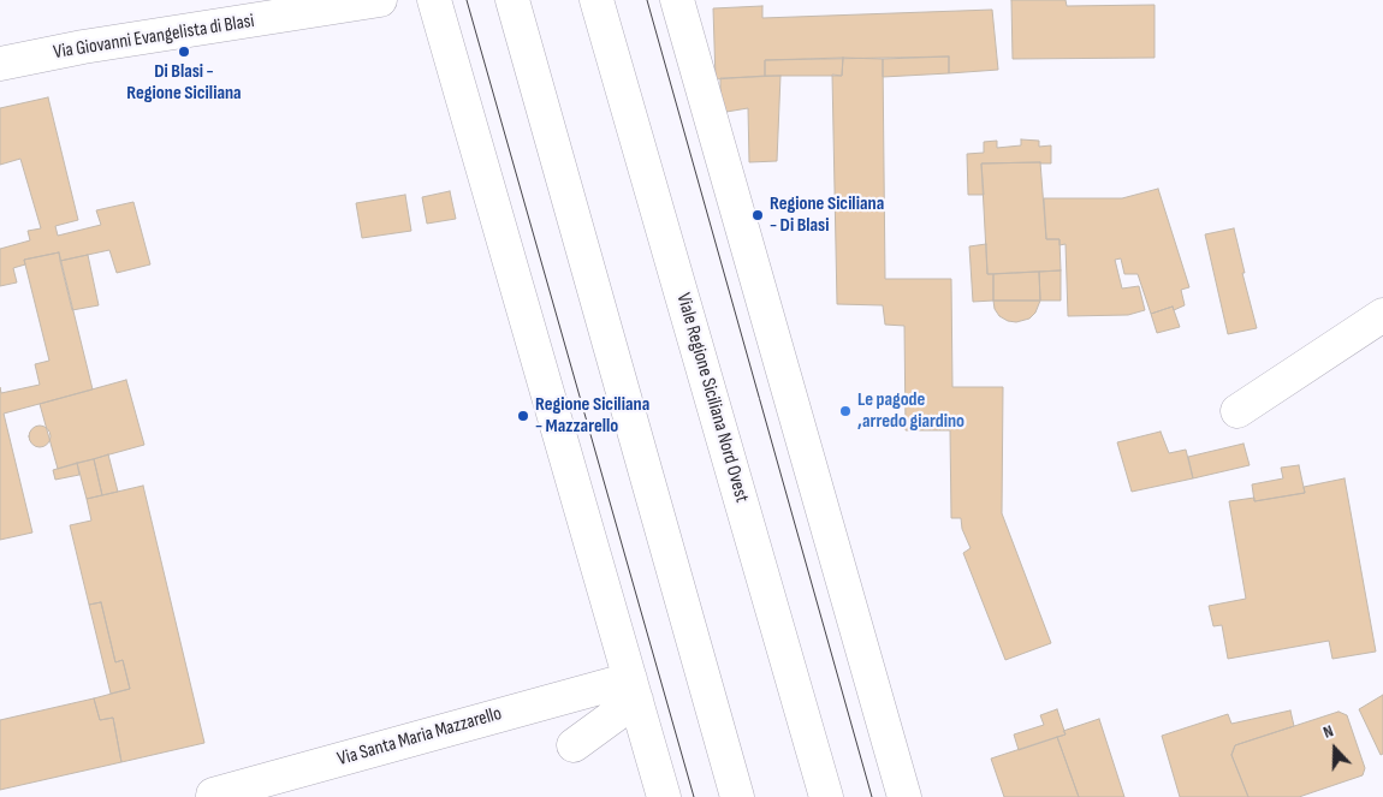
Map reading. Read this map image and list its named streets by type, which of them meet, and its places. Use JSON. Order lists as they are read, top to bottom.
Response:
{
  "streets": {
    "street": ["Via Giovanni Evangelista di Blasi", "Viale Regione Siciliana Nord Ovest", "Via Santa Maria Mazzarello"]
  },
  "places": [
    "Di Blasi - Regione Siciliana",
    "Regione Siciliana - Di Blasi",
    "Le pagode ,arredo giardino",
    "Regione Siciliana - Mazzarello"
  ],
  "north": "top"
}
